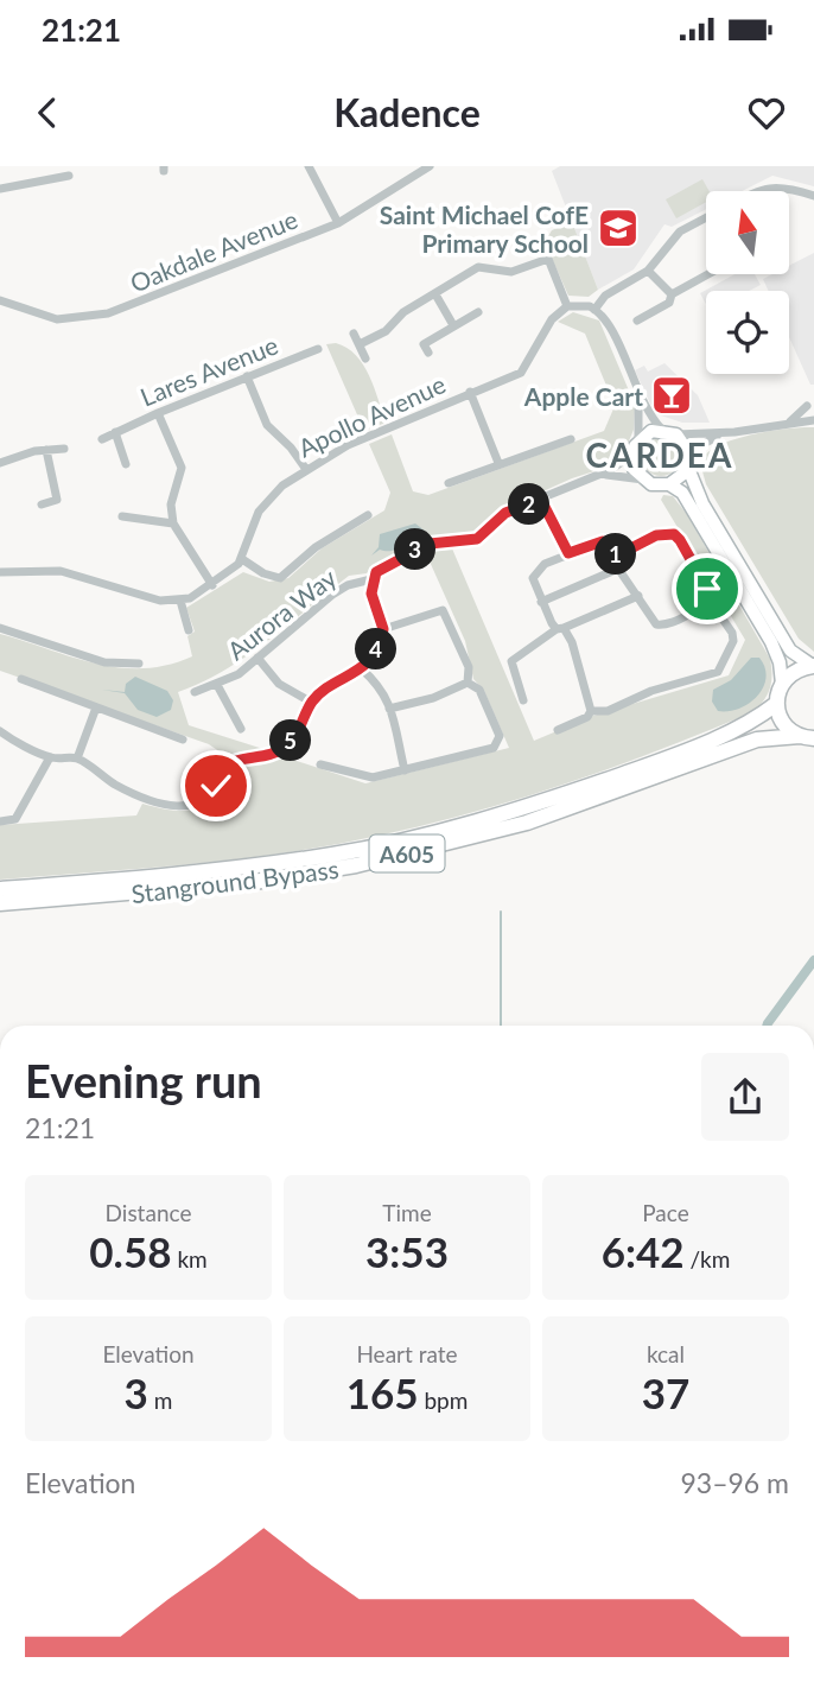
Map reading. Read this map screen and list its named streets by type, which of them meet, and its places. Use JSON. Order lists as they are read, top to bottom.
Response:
{
  "streets": {
    "main road": ["A605", "Stanground Bypass"],
    "street": [
      "Oakdale Avenue",
      "Lares Avenue",
      "Apollo Avenue",
      "Aurora Way"
    ]
  },
  "districts": ["CARDEA"],
  "places": {
    "school or university": ["Saint Michael CofE Primary School"],
    "bar": ["Apple Cart"]
  },
  "north": "top",
  "page": {
    "status": "21:21",
    "header": "Kadence",
    "pins": [
      "2",
      "3",
      "1",
      "4",
      "5"
    ],
    "heading": ["Evening run", "21:21"],
    "stats": [
      ["Distance", "0.58 km"],
      ["Time", "3:53"],
      ["Pace", "6:42 /km"],
      ["Elevation", "3 m"],
      ["Heart rate", "165 bpm"],
      ["kcal", "37"]
    ],
    "chart": ["Elevation", "93–96 m"]
  }
}
